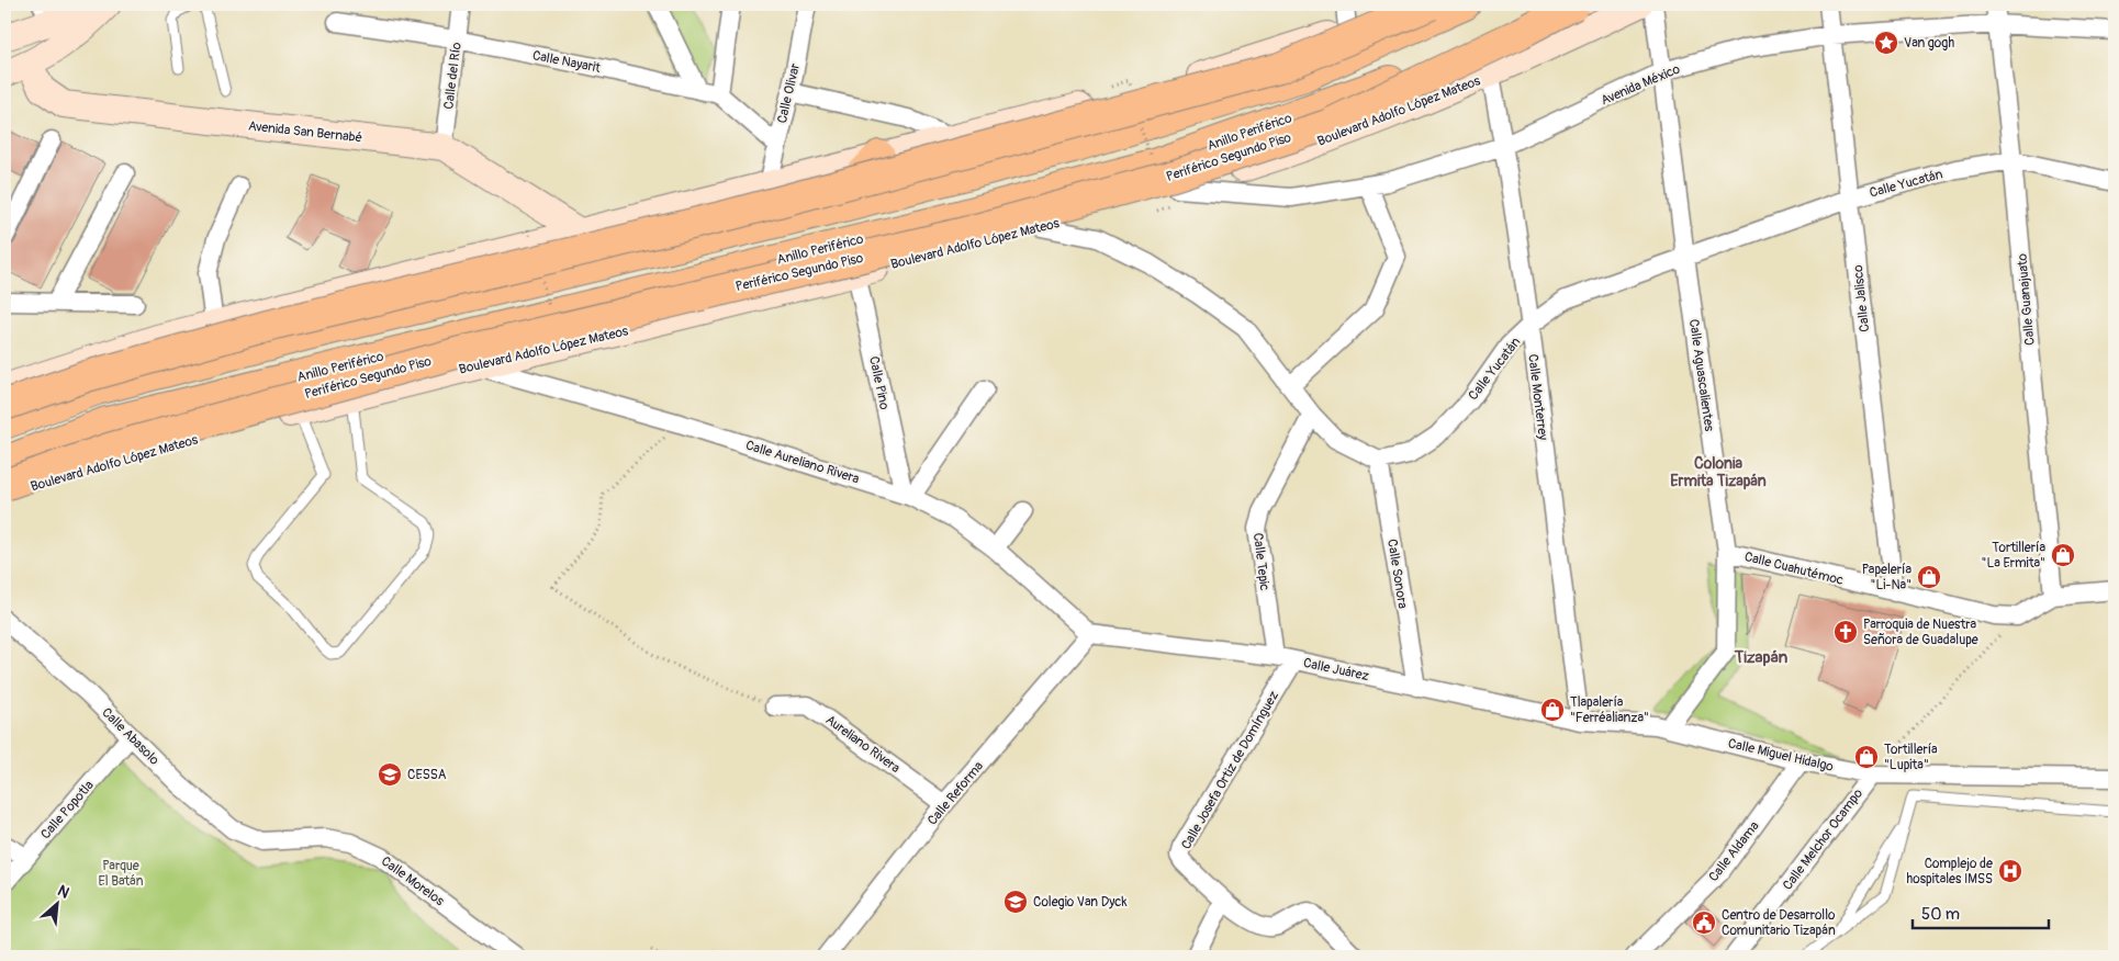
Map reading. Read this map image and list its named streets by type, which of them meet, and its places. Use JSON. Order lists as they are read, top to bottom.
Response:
{
  "streets": {
    "highway": ["Anillo Periférico", "Periférico Segundo Piso"],
    "main road": ["Boulevard Adolfo López Mateos", "Avenida San Bernabé"],
    "street": [
      "Calle Nayarit",
      "Calle del Río",
      "Avenida México",
      "Calle Olivar",
      "Calle Yucatán",
      "Calle Jalisco",
      "Calle Guanajuato",
      "Calle Aguascalientes",
      "Calle Pino",
      "Calle Monterrey",
      "Calle Aureliano Rivera",
      "Calle Tepic",
      "Calle Cuahutémoc",
      "Calle Sonora",
      "Calle Juárez",
      "Calle Abasolo",
      "Aureliano Rivera",
      "Calle Miguel Hidalgo",
      "Calle Josefa Ortiz de Domínguez",
      "Calle Reforma",
      "Calle Popotla",
      "Calle Melchor Ocampo",
      "Calle Aldama",
      "Calle Morelos"
    ]
  },
  "crossings": [
    ["Calle Nayarit", "Calle del Río"],
    ["Calle Nayarit", "Calle Olivar"],
    ["Calle del Río", "Avenida San Bernabé"],
    ["Avenida México", "Boulevard Adolfo López Mateos"],
    ["Avenida México", "Calle Jalisco"],
    ["Avenida México", "Calle Guanajuato"],
    ["Avenida México", "Calle Aguascalientes"],
    ["Avenida México", "Calle Monterrey"],
    ["Boulevard Adolfo López Mateos", "Calle Pino"],
    ["Boulevard Adolfo López Mateos", "Calle Monterrey"],
    ["Boulevard Adolfo López Mateos", "Calle Aureliano Rivera"],
    ["Calle Yucatán", "Calle Jalisco"],
    ["Calle Yucatán", "Calle Guanajuato"],
    ["Calle Yucatán", "Calle Aguascalientes"],
    ["Calle Yucatán", "Calle Monterrey"],
    ["Calle Yucatán", "Calle Sonora"],
    ["Calle Jalisco", "Calle Cuahutémoc"],
    ["Calle Aguascalientes", "Calle Cuahutémoc"],
    ["Calle Aguascalientes", "Calle Miguel Hidalgo"],
    ["Calle Pino", "Calle Aureliano Rivera"],
    ["Calle Monterrey", "Calle Juárez"],
    ["Calle Monterrey", "Calle Miguel Hidalgo"],
    ["Calle Aureliano Rivera", "Calle Juárez"],
    ["Calle Aureliano Rivera", "Calle Reforma"],
    ["Calle Tepic", "Calle Juárez"],
    ["Calle Sonora", "Calle Juárez"],
    ["Calle Juárez", "Calle Miguel Hidalgo"],
    ["Calle Juárez", "Calle Josefa Ortiz de Domínguez"],
    ["Calle Juárez", "Calle Reforma"],
    ["Calle Abasolo", "Calle Popotla"],
    ["Calle Abasolo", "Calle Morelos"],
    ["Aureliano Rivera", "Calle Reforma"],
    ["Calle Miguel Hidalgo", "Calle Melchor Ocampo"],
    ["Calle Miguel Hidalgo", "Calle Aldama"]
  ],
  "districts": ["Colonia Ermita Tizapán", "Tizapán"],
  "parks": ["Parque El Batán"],
  "places": {
    "place": ["Van gogh"],
    "shop": [
      "Tortillería \"La Ermita\"",
      "Papelería \"Li-Na\"",
      "Tlapalería \"Ferréalianza\"",
      "Tortillería \"Lupita\""
    ],
    "church": ["Parroquia de Nuestra Señora de Guadalupe"],
    "school or university": ["CESSA", "Colegio Van Dyck"],
    "hospital": ["Complejo de hospitales IMSS"],
    "public building": ["Centro de Desarrollo Comunitario Tizapán"]
  },
  "scale_bar": "50 m",
  "north": "top right"
}
